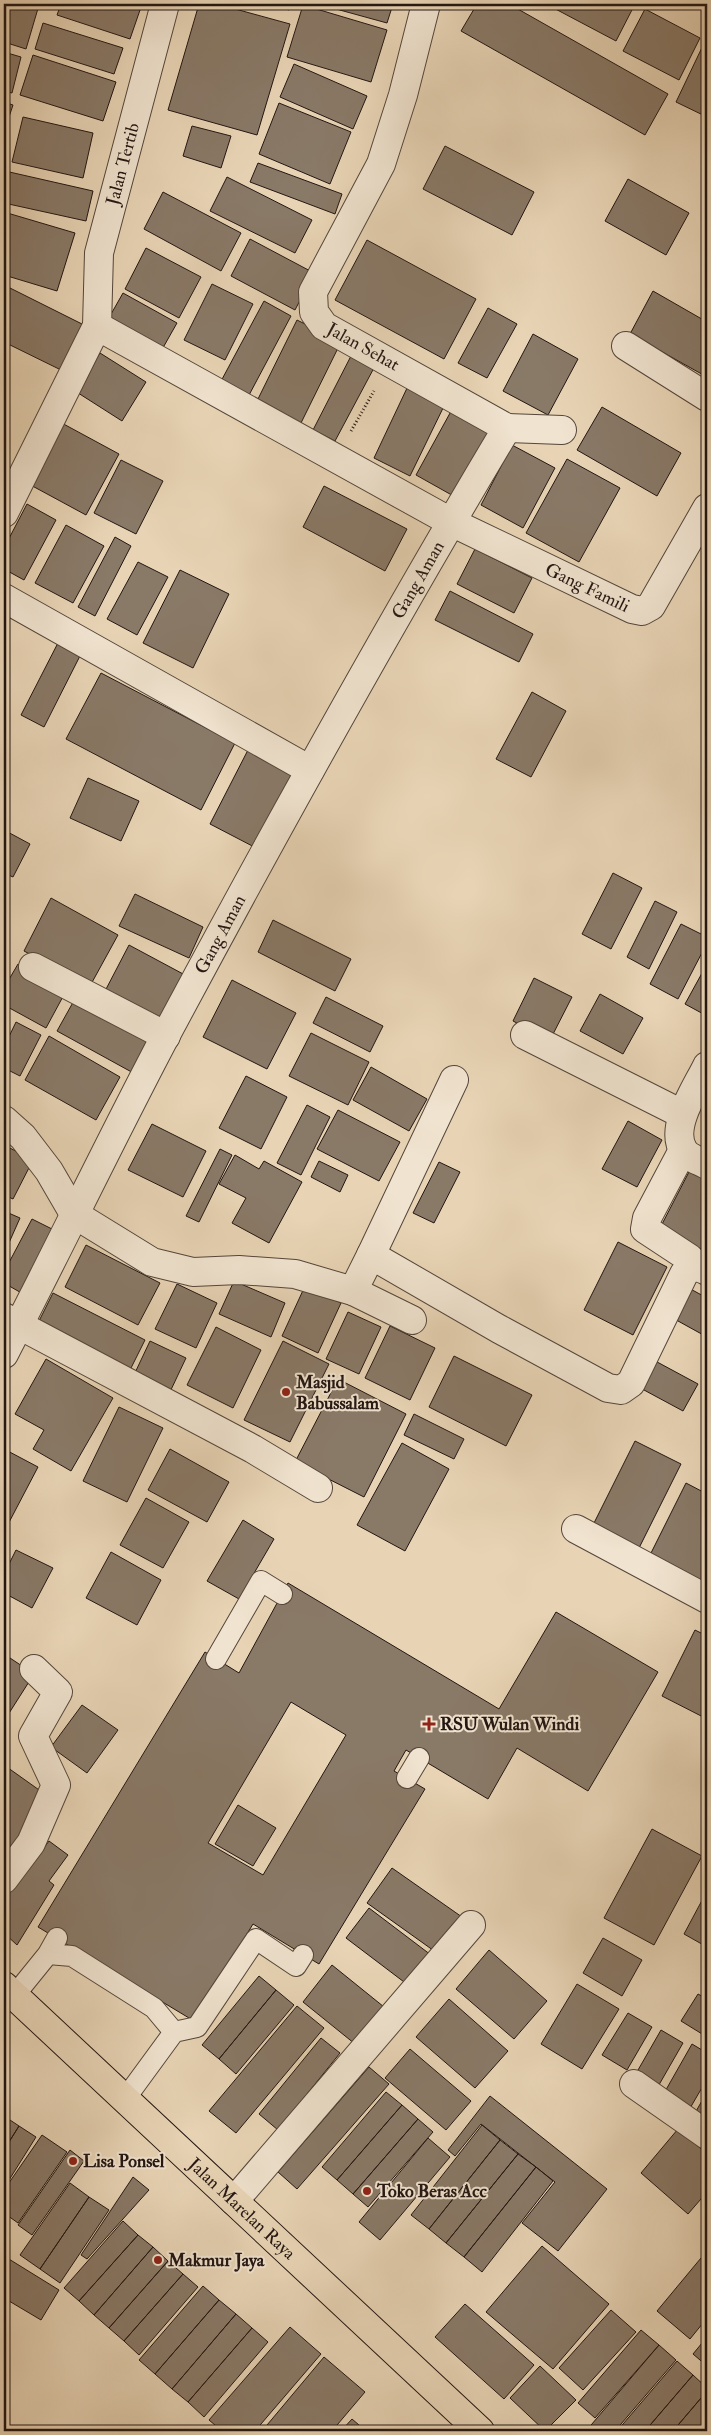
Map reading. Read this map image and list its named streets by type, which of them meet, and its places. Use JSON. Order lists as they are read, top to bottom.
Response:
{
  "streets": {
    "main road": ["Jalan Marelan Raya"],
    "street": [
      "Jalan Tertib",
      "Jalan Sehat",
      "Gang Aman",
      "Gang Famili"
    ]
  },
  "crossings": [
    ["Gang Aman", "Gang Famili"]
  ],
  "places": {
    "other": [
      "Masjid Babussalam",
      "Lisa Ponsel",
      "Toko Beras Acc",
      "Makmur Jaya"
    ],
    "health": ["RSU Wulan Windi"]
  }
}
